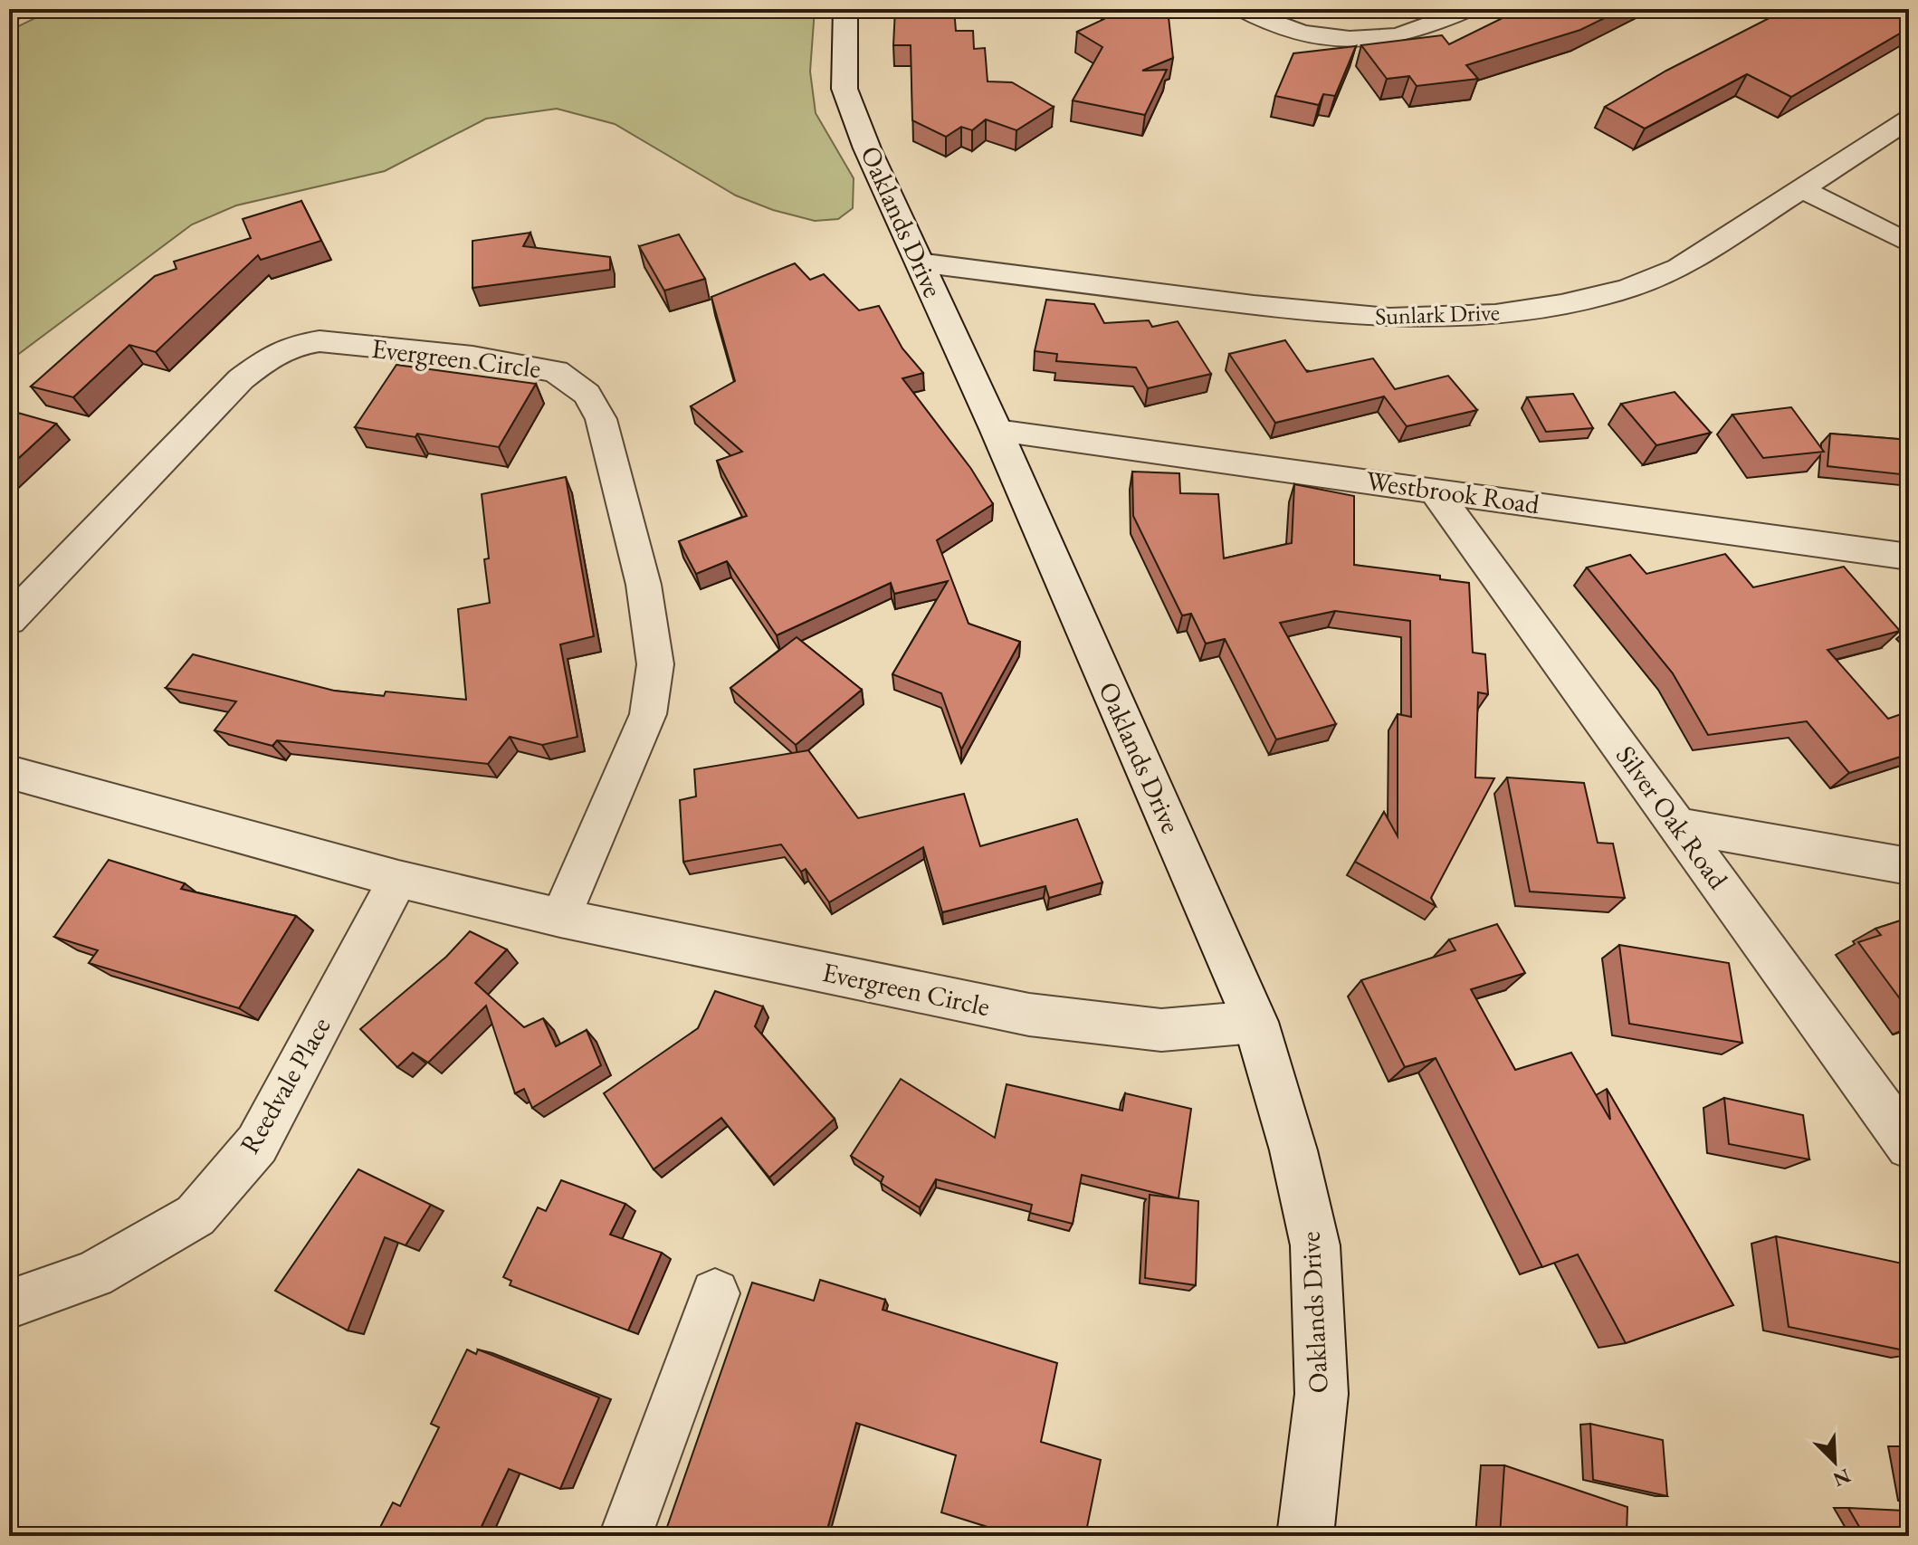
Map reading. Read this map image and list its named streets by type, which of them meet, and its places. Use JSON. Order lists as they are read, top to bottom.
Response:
{
  "streets": {
    "street": [
      "Oaklands Drive",
      "Sunlark Drive",
      "Evergreen Circle",
      "Westbrook Road",
      "Silver Oak Road",
      "Reedvale Place"
    ]
  },
  "crossings": [
    ["Oaklands Drive", "Sunlark Drive"],
    ["Oaklands Drive", "Evergreen Circle"],
    ["Oaklands Drive", "Westbrook Road"],
    ["Evergreen Circle", "Reedvale Place"],
    ["Westbrook Road", "Silver Oak Road"]
  ],
  "north": "bottom right"
}
